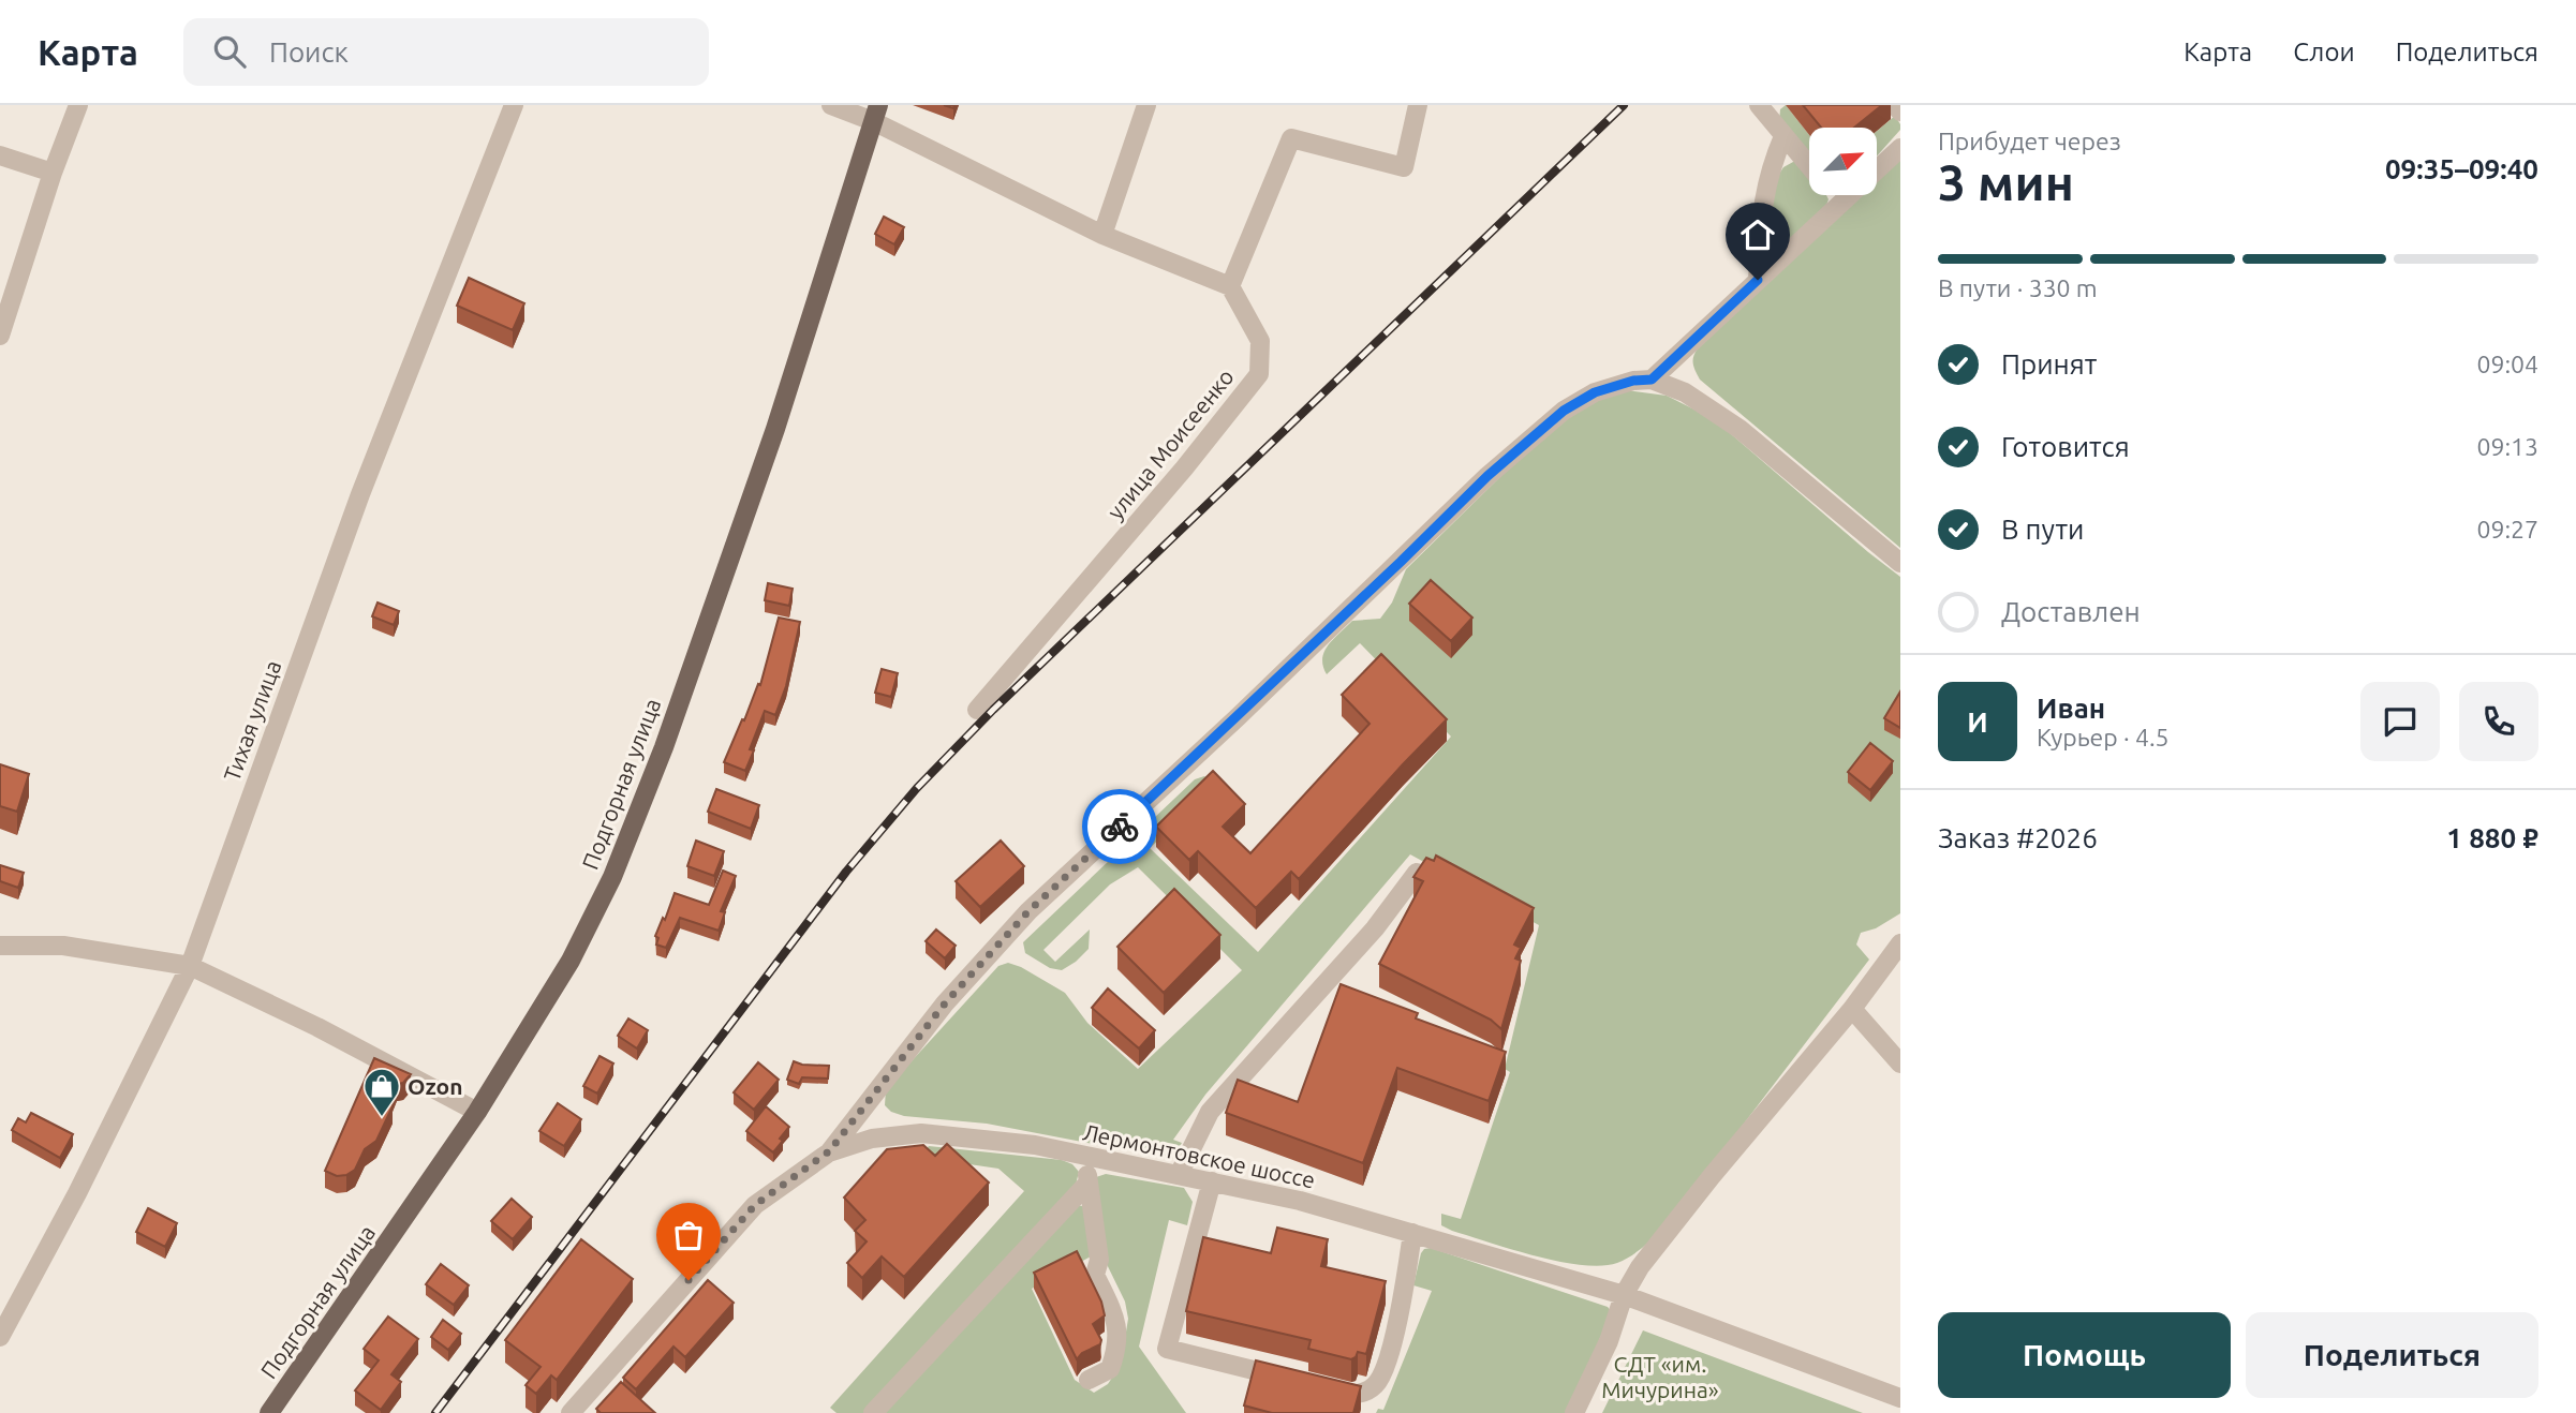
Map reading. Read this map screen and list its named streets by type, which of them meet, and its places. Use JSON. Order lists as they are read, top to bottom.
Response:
{
  "streets": {
    "main road": ["Подгорная улица"],
    "street": ["улица Моисеенко", "Тихая улица", "Лермонтовское шоссе"]
  },
  "parks": ["СДТ «им. Мичурина»"],
  "places": {
    "shop": ["Ozon"]
  },
  "north": "top right",
  "page": {
    "header": "Карта",
    "search": "Поиск",
    "nav": ["Карта", "Слои", "Поделиться"],
    "heading": ["3 мин", "Прибудет через", "09:35–09:40"],
    "panel": [
      "Иван",
      "Курьер · 4.5",
      "Заказ #2026",
      "1 880 ₽"
    ],
    "bar": "В пути · 330 m",
    "list": [
      ["Принят", "09:04"],
      ["Готовится", "09:13"],
      ["В пути", "09:27"],
      "Доставлен"
    ],
    "round": "И",
    "buttons": ["Помощь", "Поделиться"]
  }
}
